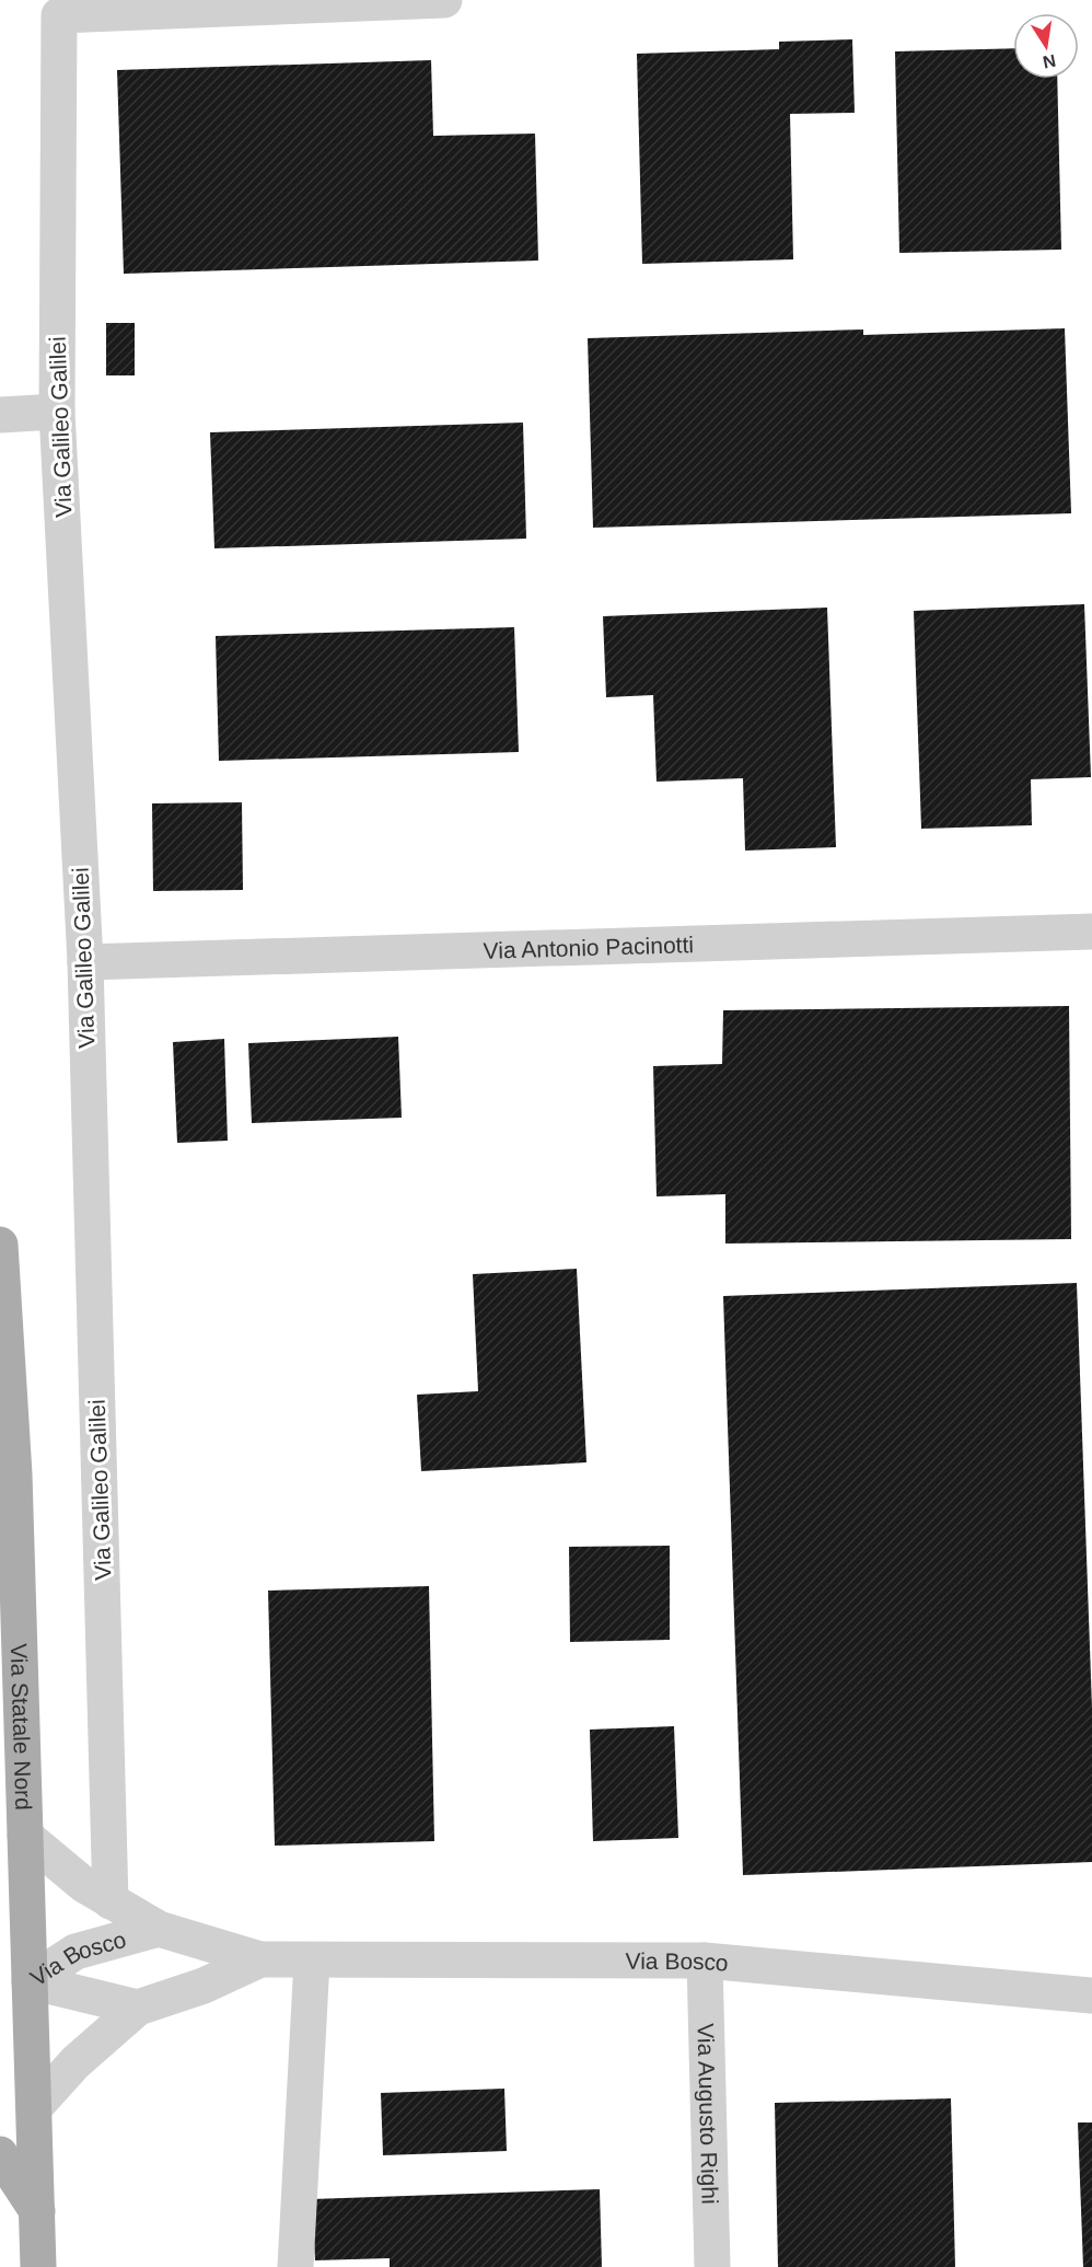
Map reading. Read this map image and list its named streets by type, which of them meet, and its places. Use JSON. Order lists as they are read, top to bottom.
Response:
{
  "streets": {
    "main road": ["Via Statale Nord"],
    "street": [
      "Via Galileo Galilei",
      "Via Antonio Pacinotti",
      "Via Bosco",
      "Via Augusto Righi"
    ]
  },
  "crossings": [
    ["Via Galileo Galilei", "Via Antonio Pacinotti"],
    ["Via Galileo Galilei", "Via Bosco"],
    ["Via Statale Nord", "Via Bosco"],
    ["Via Bosco", "Via Augusto Righi"]
  ],
  "north": "bottom"
}
